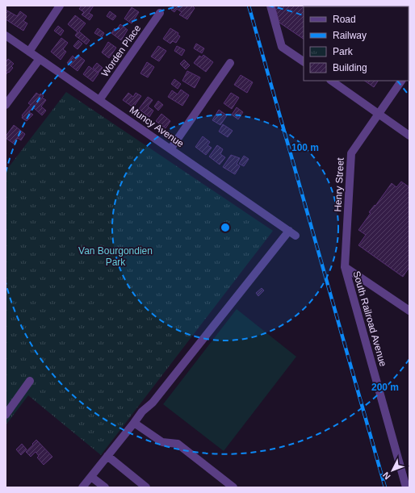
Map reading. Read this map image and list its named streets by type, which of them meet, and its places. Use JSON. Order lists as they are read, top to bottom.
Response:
{
  "streets": {
    "street": [
      "Worden Place",
      "Muncy Avenue",
      "Henry Street",
      "South Railroad Avenue"
    ]
  },
  "crossings": [
    ["Worden Place", "Muncy Avenue"],
    ["Henry Street", "South Railroad Avenue"]
  ],
  "parks": ["Van Bourgondien Park"],
  "legend": [
    "Road",
    "Railway",
    "Park",
    "Building"
  ],
  "north": "bottom left",
  "rings": ["100 m", "200 m"]
}
